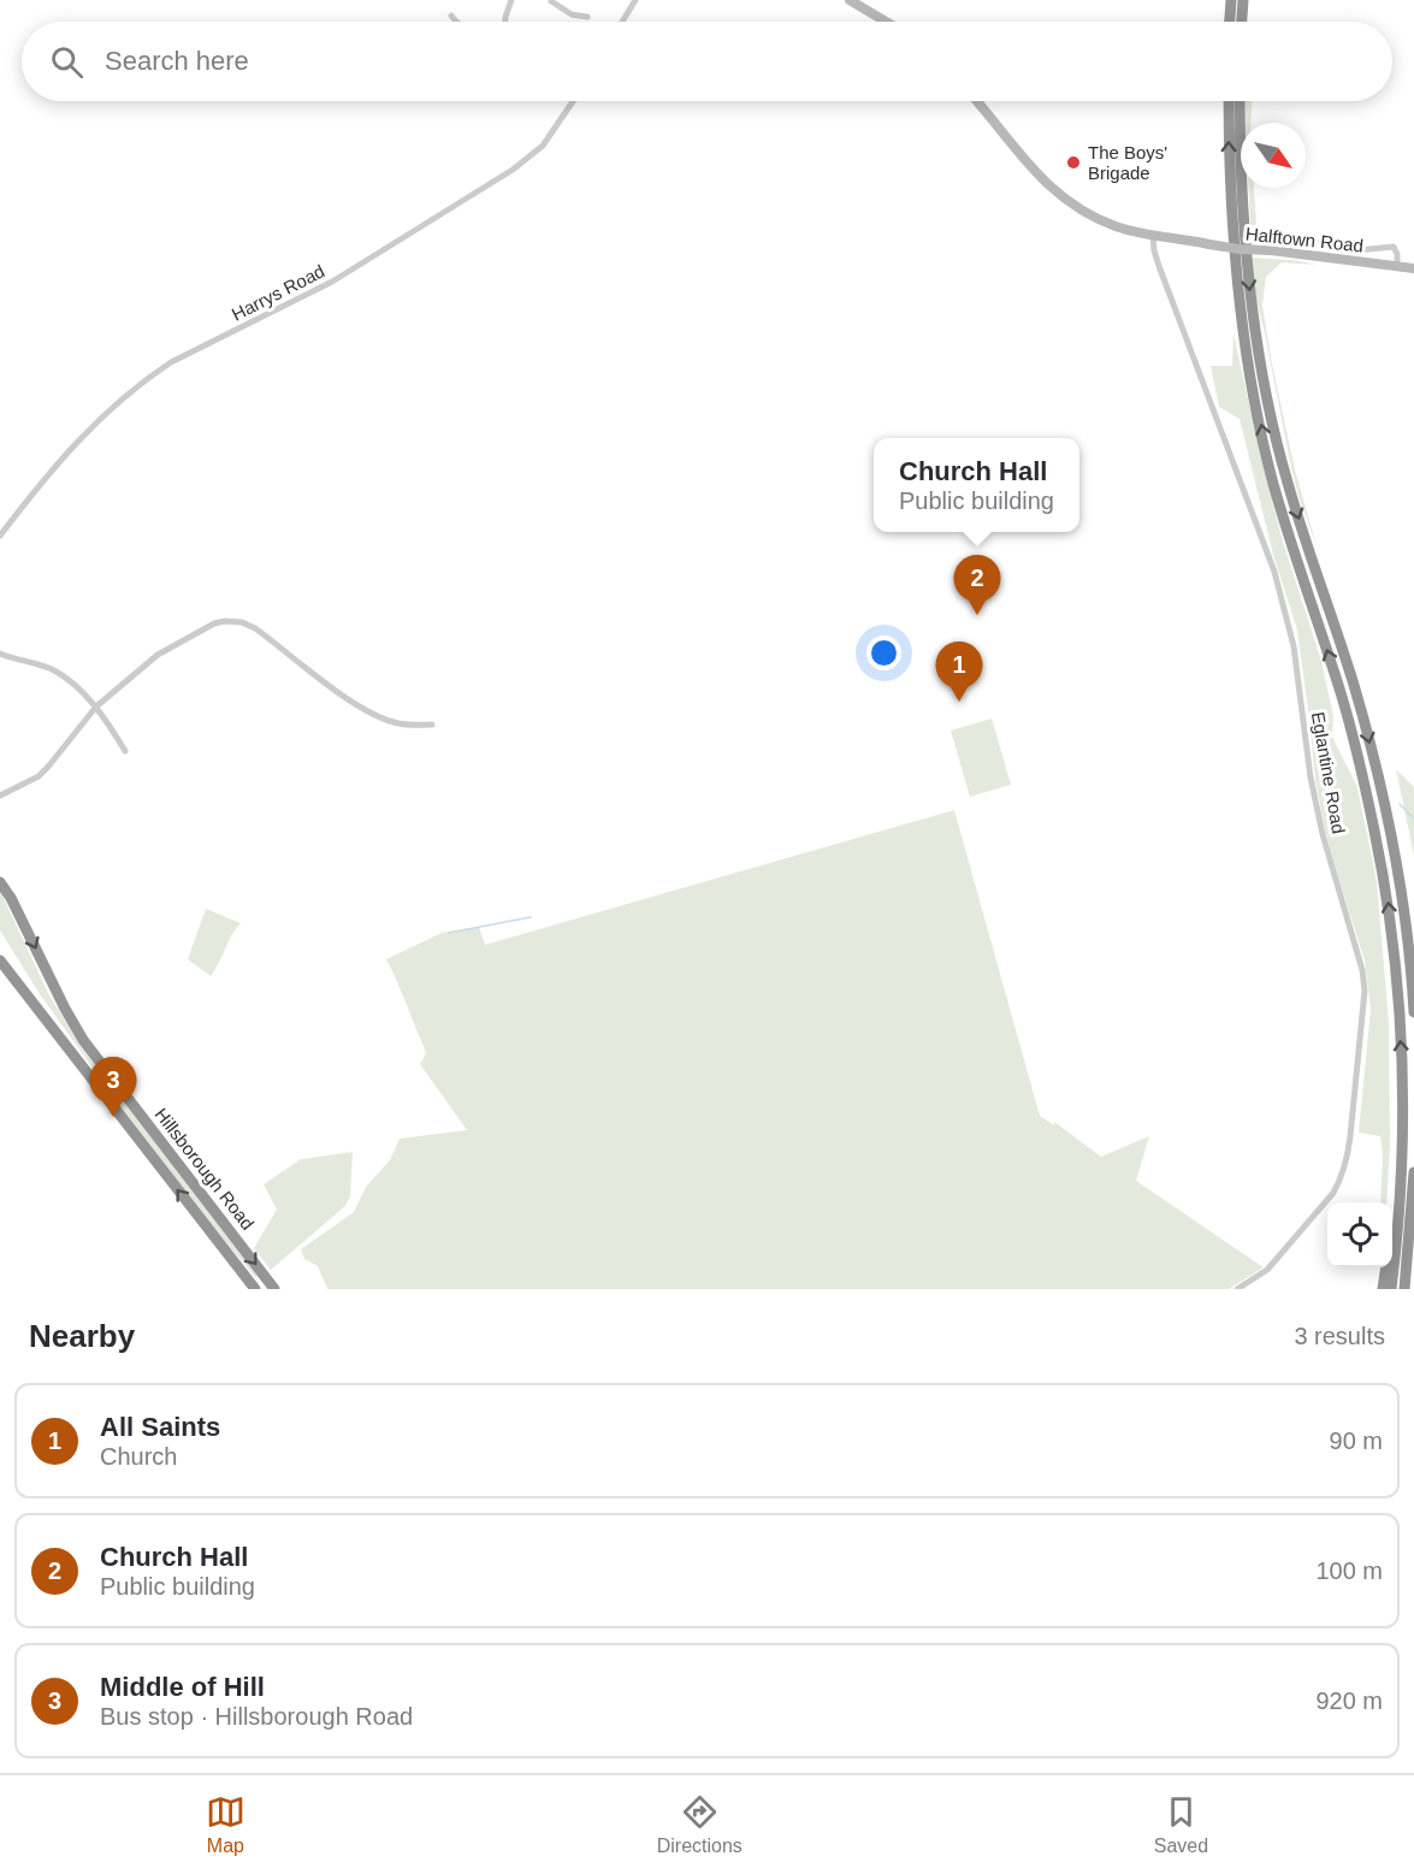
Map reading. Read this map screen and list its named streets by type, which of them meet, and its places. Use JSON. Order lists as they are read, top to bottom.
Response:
{
  "streets": {
    "highway": ["Hillsborough Road"],
    "street": ["Halftown Road", "Harrys Road", "Eglantine Road"]
  },
  "crossings": [
    ["Halftown Road", "Eglantine Road"]
  ],
  "places": ["The Boys' Brigade"],
  "north": "bottom right",
  "page": {
    "search": "Search here",
    "popup": ["Church Hall", "Public building"],
    "pins": ["2", "1", "3"],
    "heading": ["Nearby", "3 results"],
    "list": [
      {
        "mark": "1",
        "name": "All Saints",
        "note": "Church",
        "value": "90 m"
      },
      {
        "mark": "2",
        "name": "Church Hall",
        "note": "Public building",
        "value": "100 m"
      },
      {
        "mark": "3",
        "name": "Middle of Hill",
        "note": "Bus stop · Hillsborough Road",
        "value": "920 m"
      }
    ],
    "nav": ["Map", "Directions", "Saved"]
  }
}
